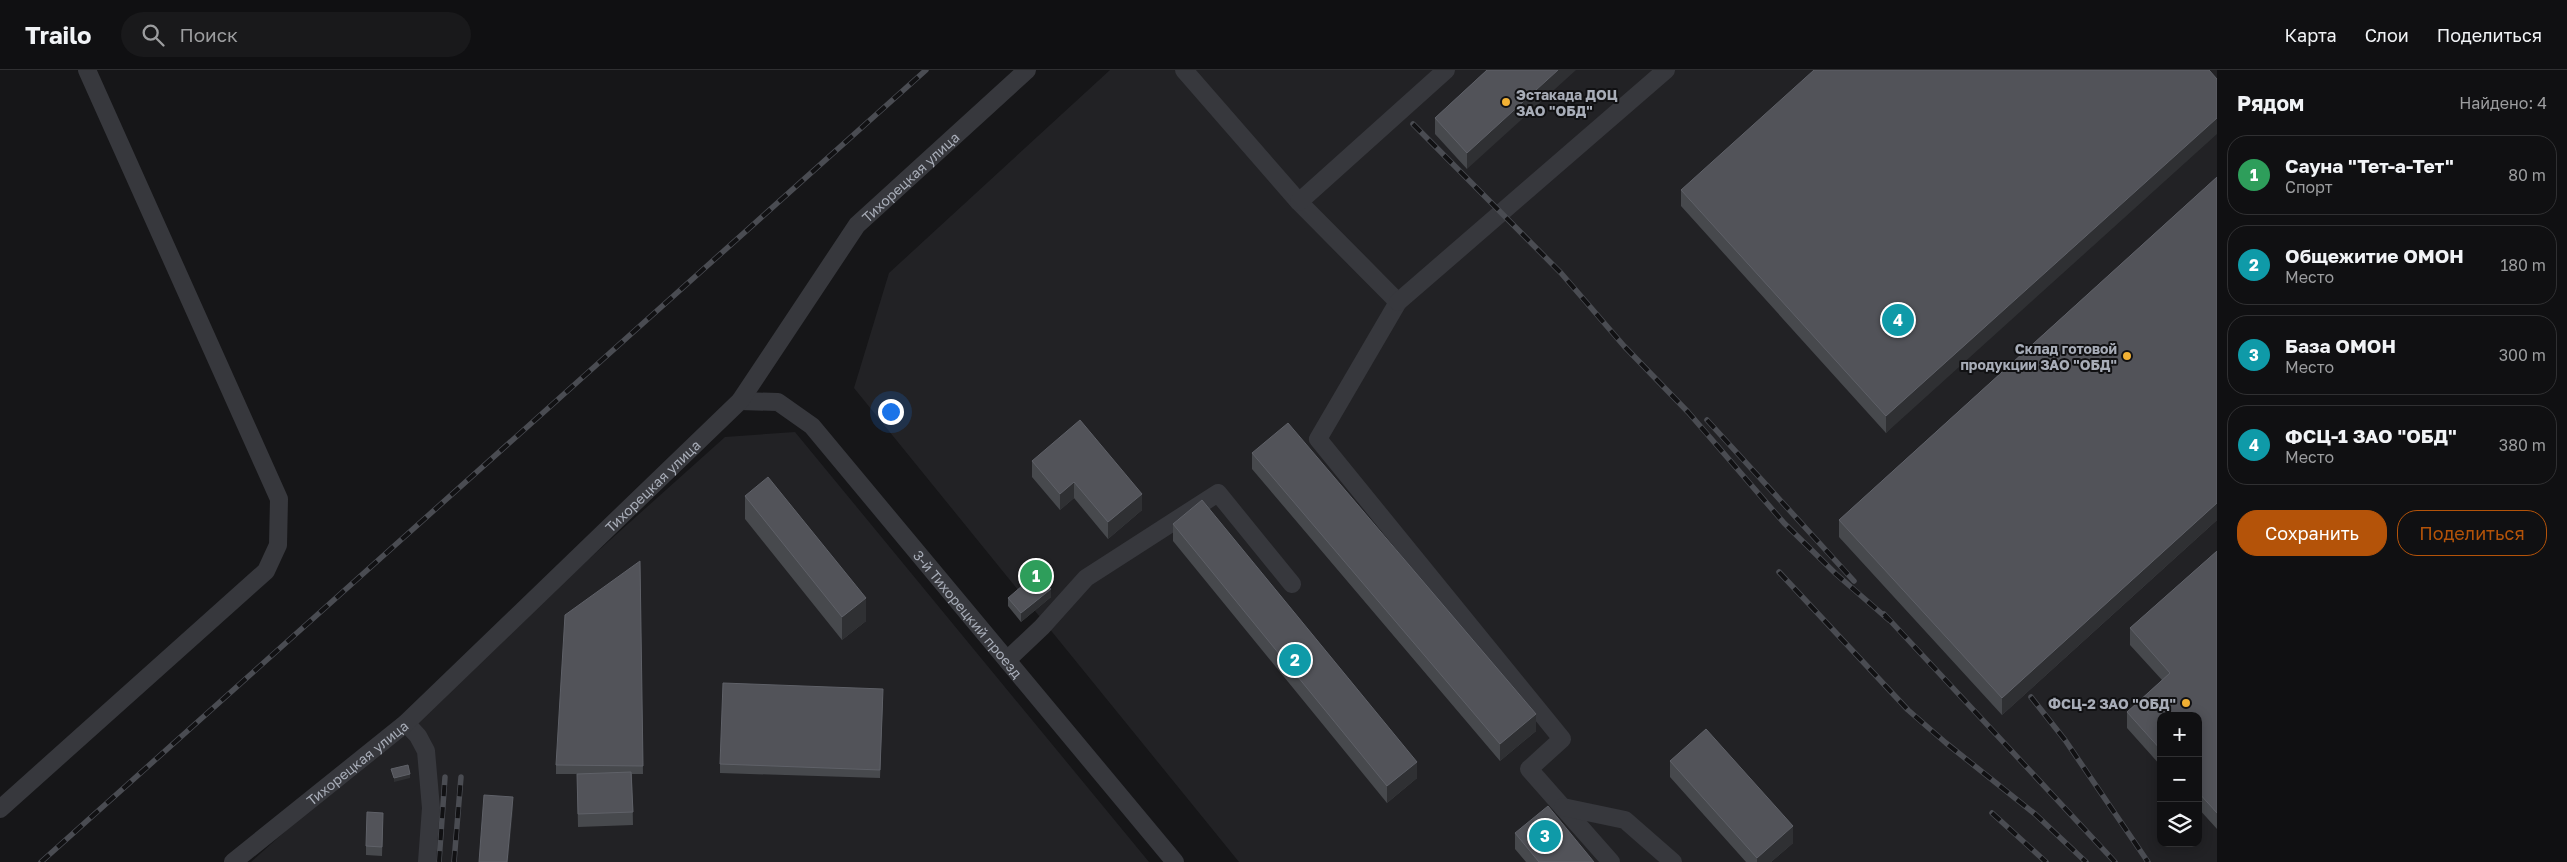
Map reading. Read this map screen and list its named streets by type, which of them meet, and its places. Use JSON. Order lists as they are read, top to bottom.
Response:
{
  "streets": {
    "street": ["Тихорецкая улица", "3-й Тихорецкий проезд"]
  },
  "crossings": [
    ["Тихорецкая улица", "3-й Тихорецкий проезд"]
  ],
  "places": ["Эстакада ДОЦ ЗАО \"ОБД\"", "Склад готовой продукции ЗАО \"ОБД\"", "ФСЦ-2 ЗАО \"ОБД\""],
  "page": {
    "header": "Trailo",
    "search": "Поиск",
    "nav": ["Карта", "Слои", "Поделиться"],
    "heading": ["Рядом", "Найдено: 4"],
    "list": [
      {
        "mark": "1",
        "name": "Сауна \"Тет-а-Тет\"",
        "note": "Спорт",
        "value": "80 m"
      },
      {
        "mark": "2",
        "name": "Общежитие ОМОН",
        "note": "Место",
        "value": "180 m"
      },
      {
        "mark": "3",
        "name": "База ОМОН",
        "note": "Место",
        "value": "300 m"
      },
      {
        "mark": "4",
        "name": "ФСЦ-1 ЗАО \"ОБД\"",
        "note": "Место",
        "value": "380 m"
      }
    ],
    "pins": [
      "4",
      "1",
      "2",
      "3"
    ],
    "buttons": ["Сохранить", "Поделиться"],
    "map_buttons": ["+", "−"]
  }
}
